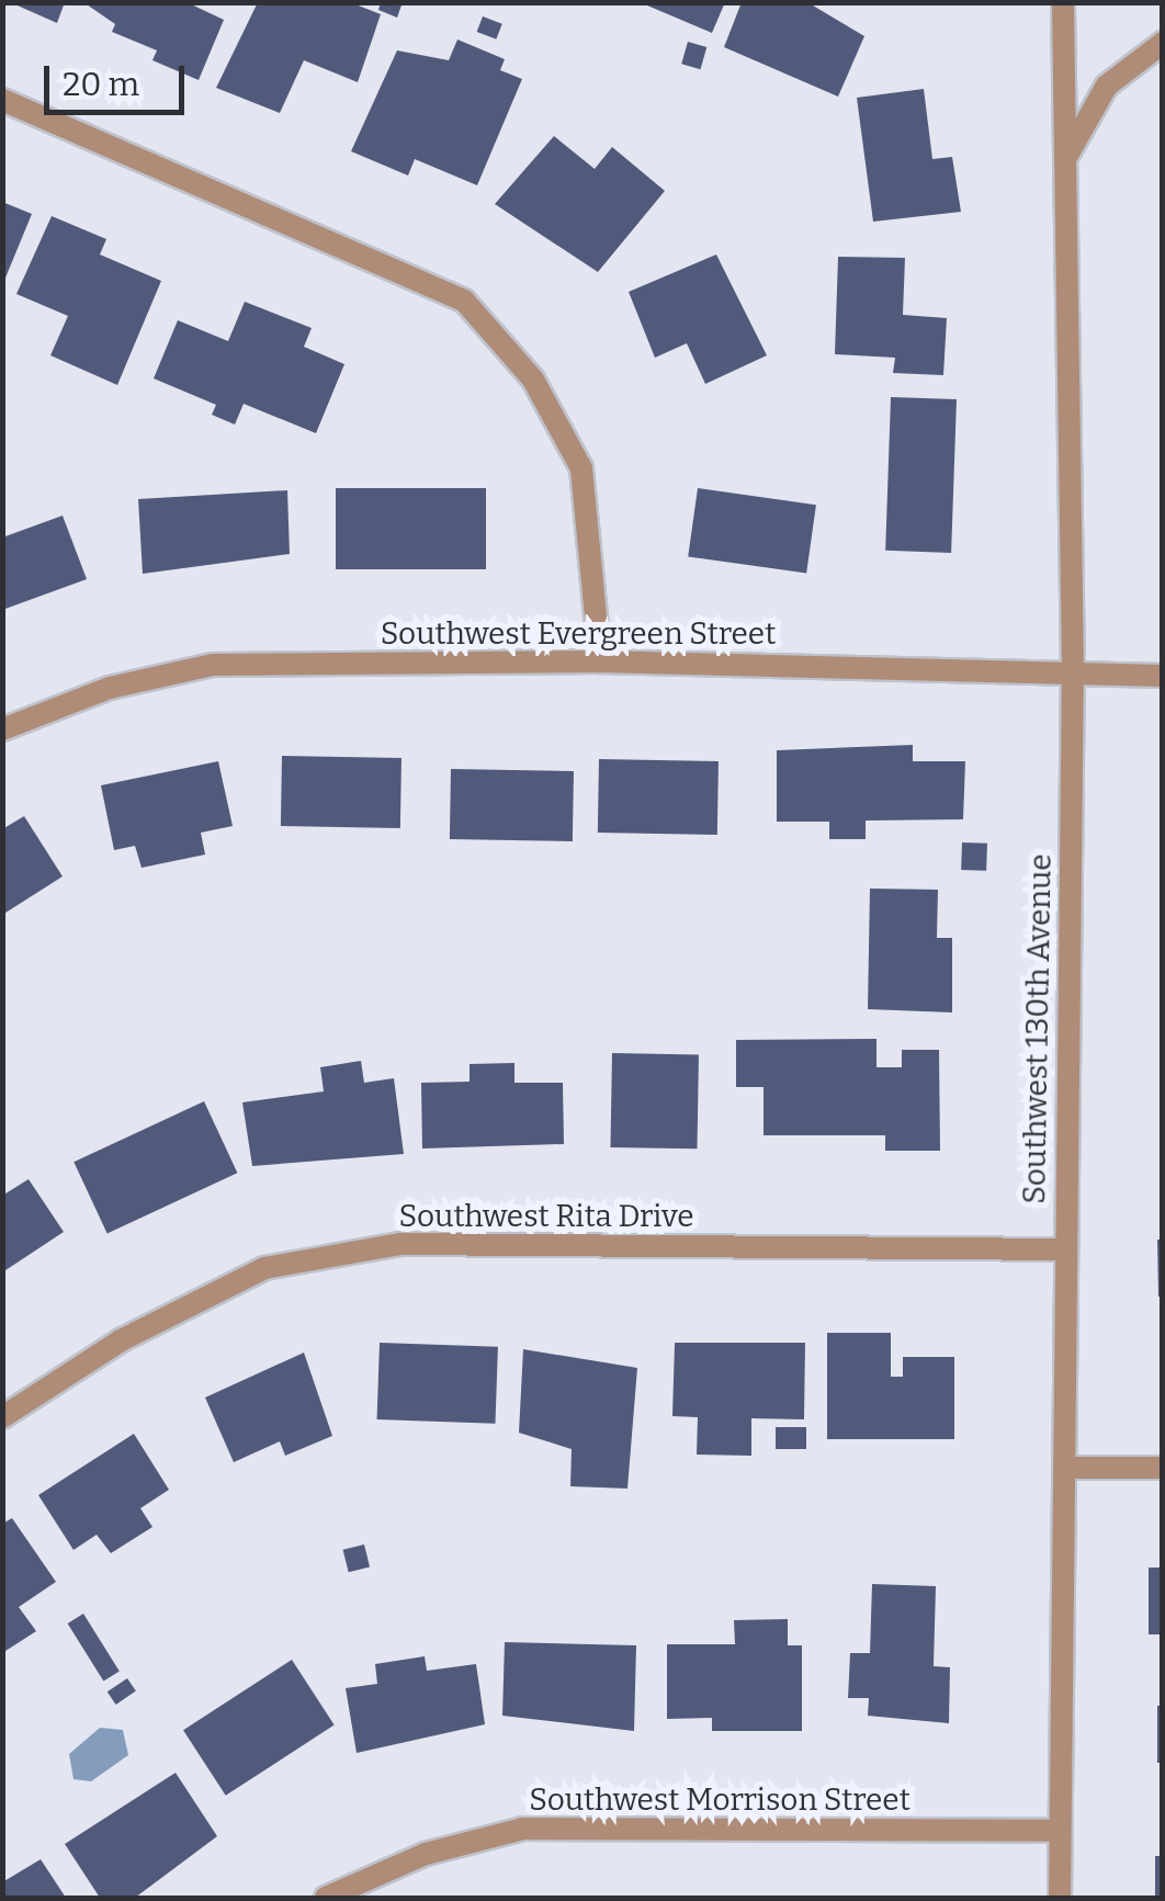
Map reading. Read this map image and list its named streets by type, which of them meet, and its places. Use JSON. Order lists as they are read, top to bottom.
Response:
{
  "streets": {
    "street": [
      "Southwest Evergreen Street",
      "Southwest 130th Avenue",
      "Southwest Rita Drive",
      "Southwest Morrison Street"
    ]
  },
  "crossings": [
    ["Southwest Evergreen Street", "Southwest 130th Avenue"],
    ["Southwest 130th Avenue", "Southwest Rita Drive"],
    ["Southwest 130th Avenue", "Southwest Morrison Street"]
  ],
  "scale_bar": "20 m"
}
